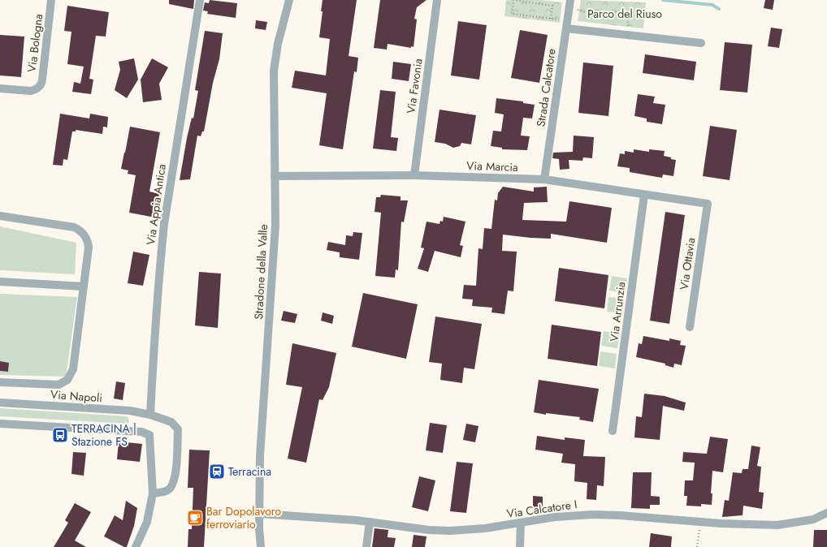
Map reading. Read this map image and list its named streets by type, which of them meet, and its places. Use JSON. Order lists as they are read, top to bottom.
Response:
{
  "streets": {
    "street": [
      "Via Bologna",
      "Via Favonia",
      "Strada Calcatore",
      "Via Marcia",
      "Via Appia Antica",
      "Via Ottavia",
      "Stradone della Valle",
      "Via Arrunzia",
      "Via Napoli",
      "Via Calcatore I"
    ]
  },
  "crossings": [
    ["Via Favonia", "Via Marcia"],
    ["Strada Calcatore", "Via Marcia"],
    ["Via Marcia", "Via Ottavia"],
    ["Via Marcia", "Stradone della Valle"],
    ["Via Marcia", "Via Arrunzia"],
    ["Via Appia Antica", "Via Napoli"],
    ["Stradone della Valle", "Via Calcatore I"]
  ],
  "parks": ["Parco del Riuso"],
  "places": {
    "bus stop": ["TERRACINA | Stazione FS"],
    "station": ["Terracina"],
    "cafe": ["Bar Dopolavoro ferroviario"]
  }
}
